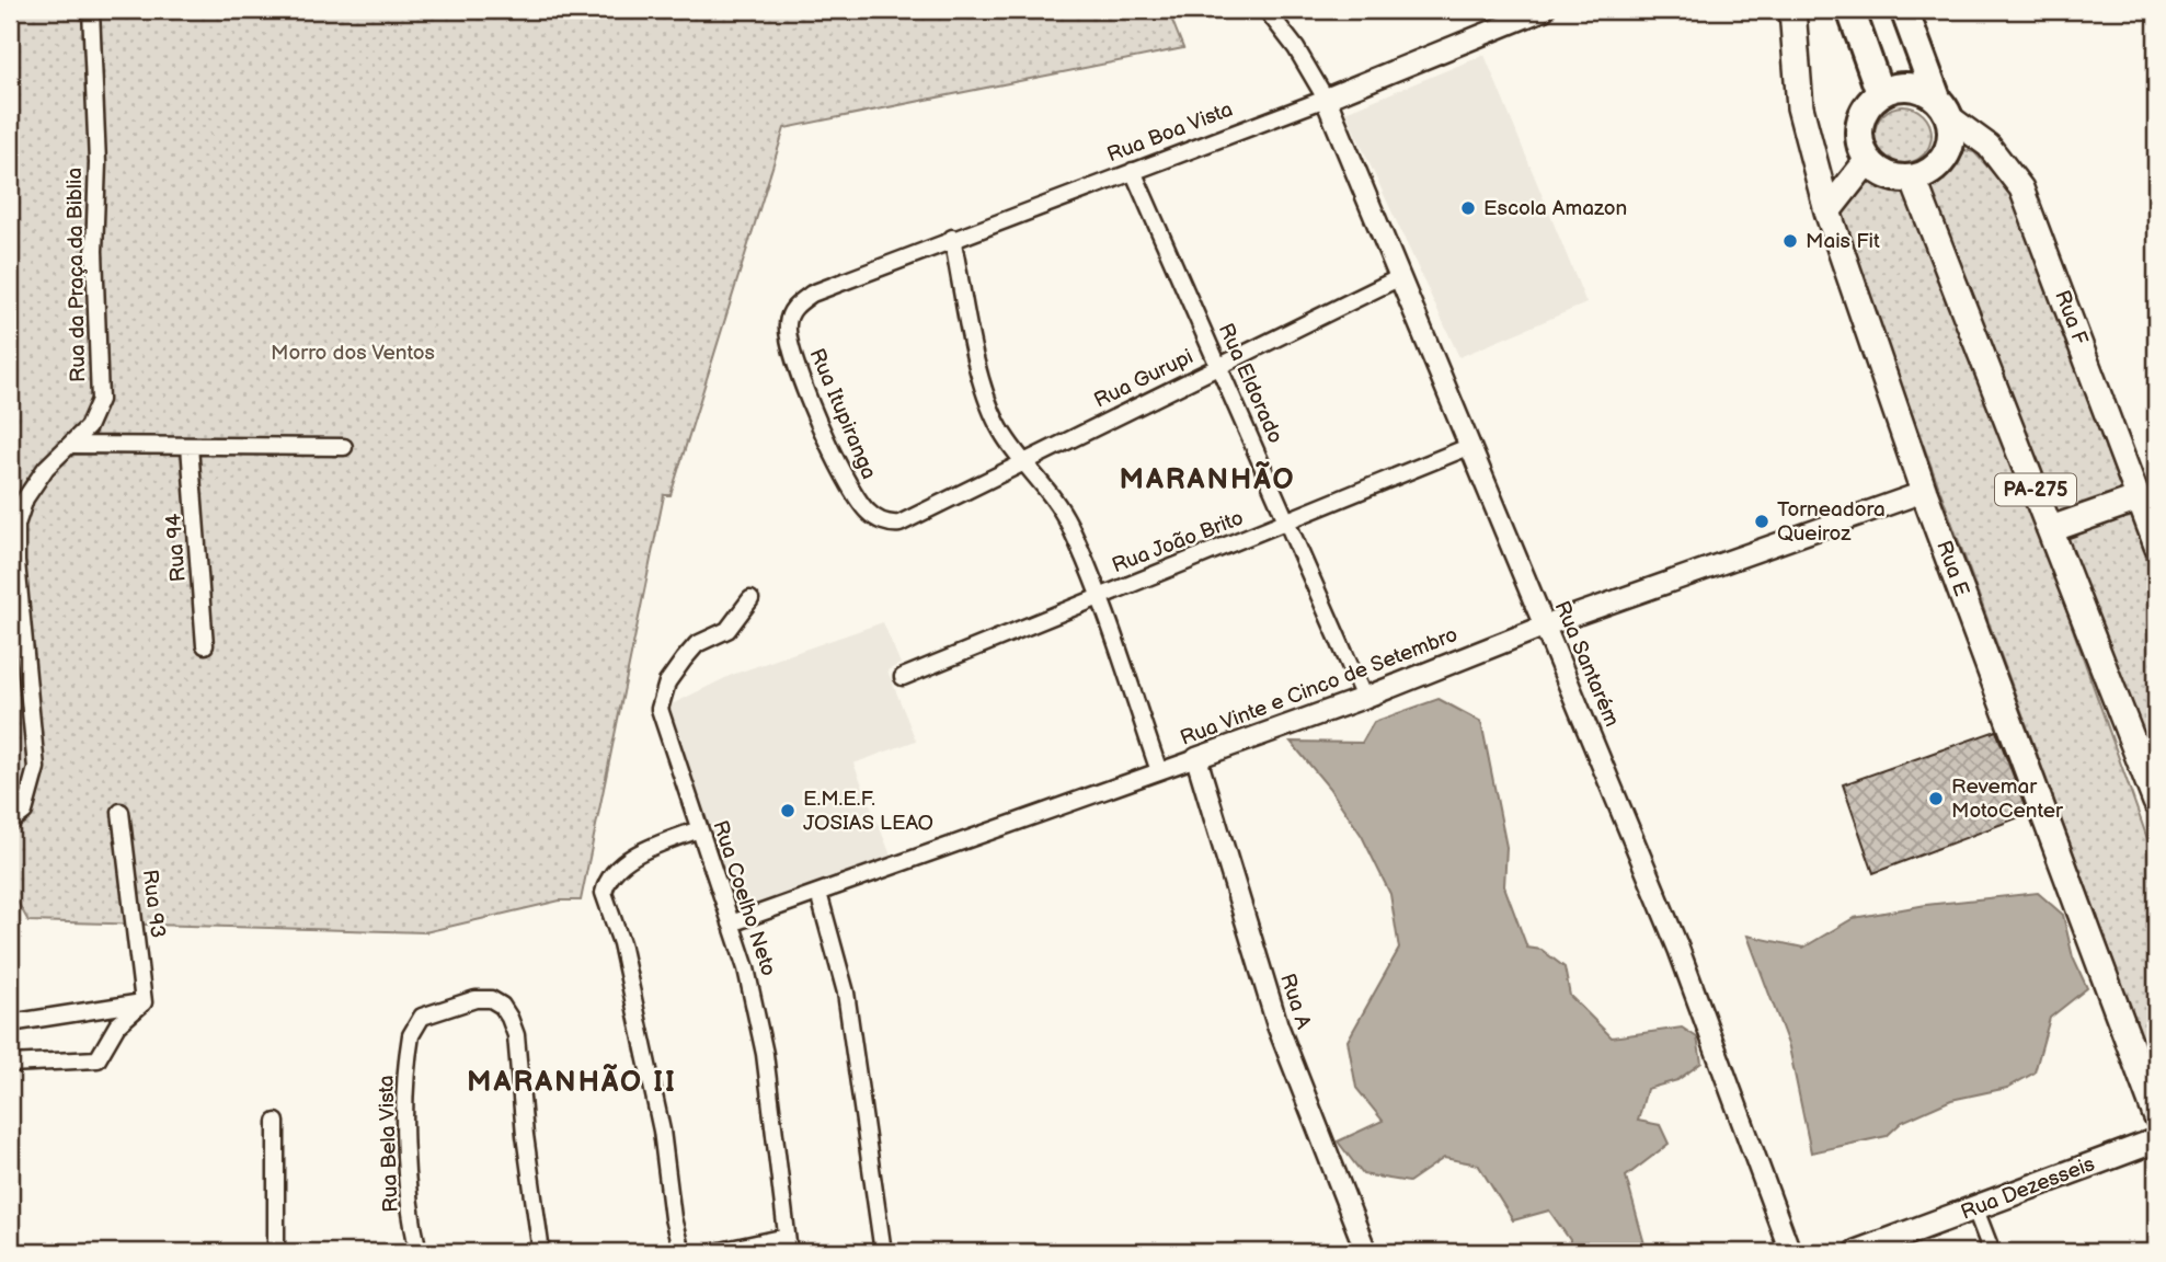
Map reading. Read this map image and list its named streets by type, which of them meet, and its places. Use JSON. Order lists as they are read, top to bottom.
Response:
{
  "streets": {
    "main road": [
      "Rua F",
      "PA-275",
      "Rua E",
      "Rua Dezesseis"
    ],
    "street": [
      "Rua Boa Vista",
      "Rua da Praça da Biblia",
      "Rua Gurupi",
      "Rua Eldorado",
      "Rua Itupiranga",
      "Rua João Brito",
      "Rua 94",
      "Rua Santarém",
      "Rua Vinte e Cinco de Setembro",
      "Rua Coelho Neto",
      "Rua 93",
      "Rua A",
      "Rua Bela Vista"
    ]
  },
  "crossings": [
    ["Rua Boa Vista", "Rua Eldorado"],
    ["Rua Boa Vista", "Rua Itupiranga"],
    ["Rua Boa Vista", "Rua Santarém"],
    ["Rua F", "PA-275"],
    ["Rua Gurupi", "Rua Eldorado"],
    ["Rua Gurupi", "Rua Itupiranga"],
    ["Rua Gurupi", "Rua Santarém"],
    ["Rua Eldorado", "Rua João Brito"],
    ["Rua Eldorado", "Rua Vinte e Cinco de Setembro"],
    ["Rua João Brito", "Rua Santarém"],
    ["Rua E", "Rua Vinte e Cinco de Setembro"],
    ["Rua Santarém", "Rua Vinte e Cinco de Setembro"],
    ["Rua Vinte e Cinco de Setembro", "Rua Coelho Neto"],
    ["Rua Vinte e Cinco de Setembro", "Rua A"]
  ],
  "districts": ["MARANHÃO", "MARANHÃO II"],
  "parks": ["Morro dos Ventos"],
  "places": [
    "Escola Amazon",
    "Mais Fit",
    "Torneadora Queiroz",
    "Revemar MotoCenter",
    "E.M.E.F. JOSIAS LEAO"
  ]
}
